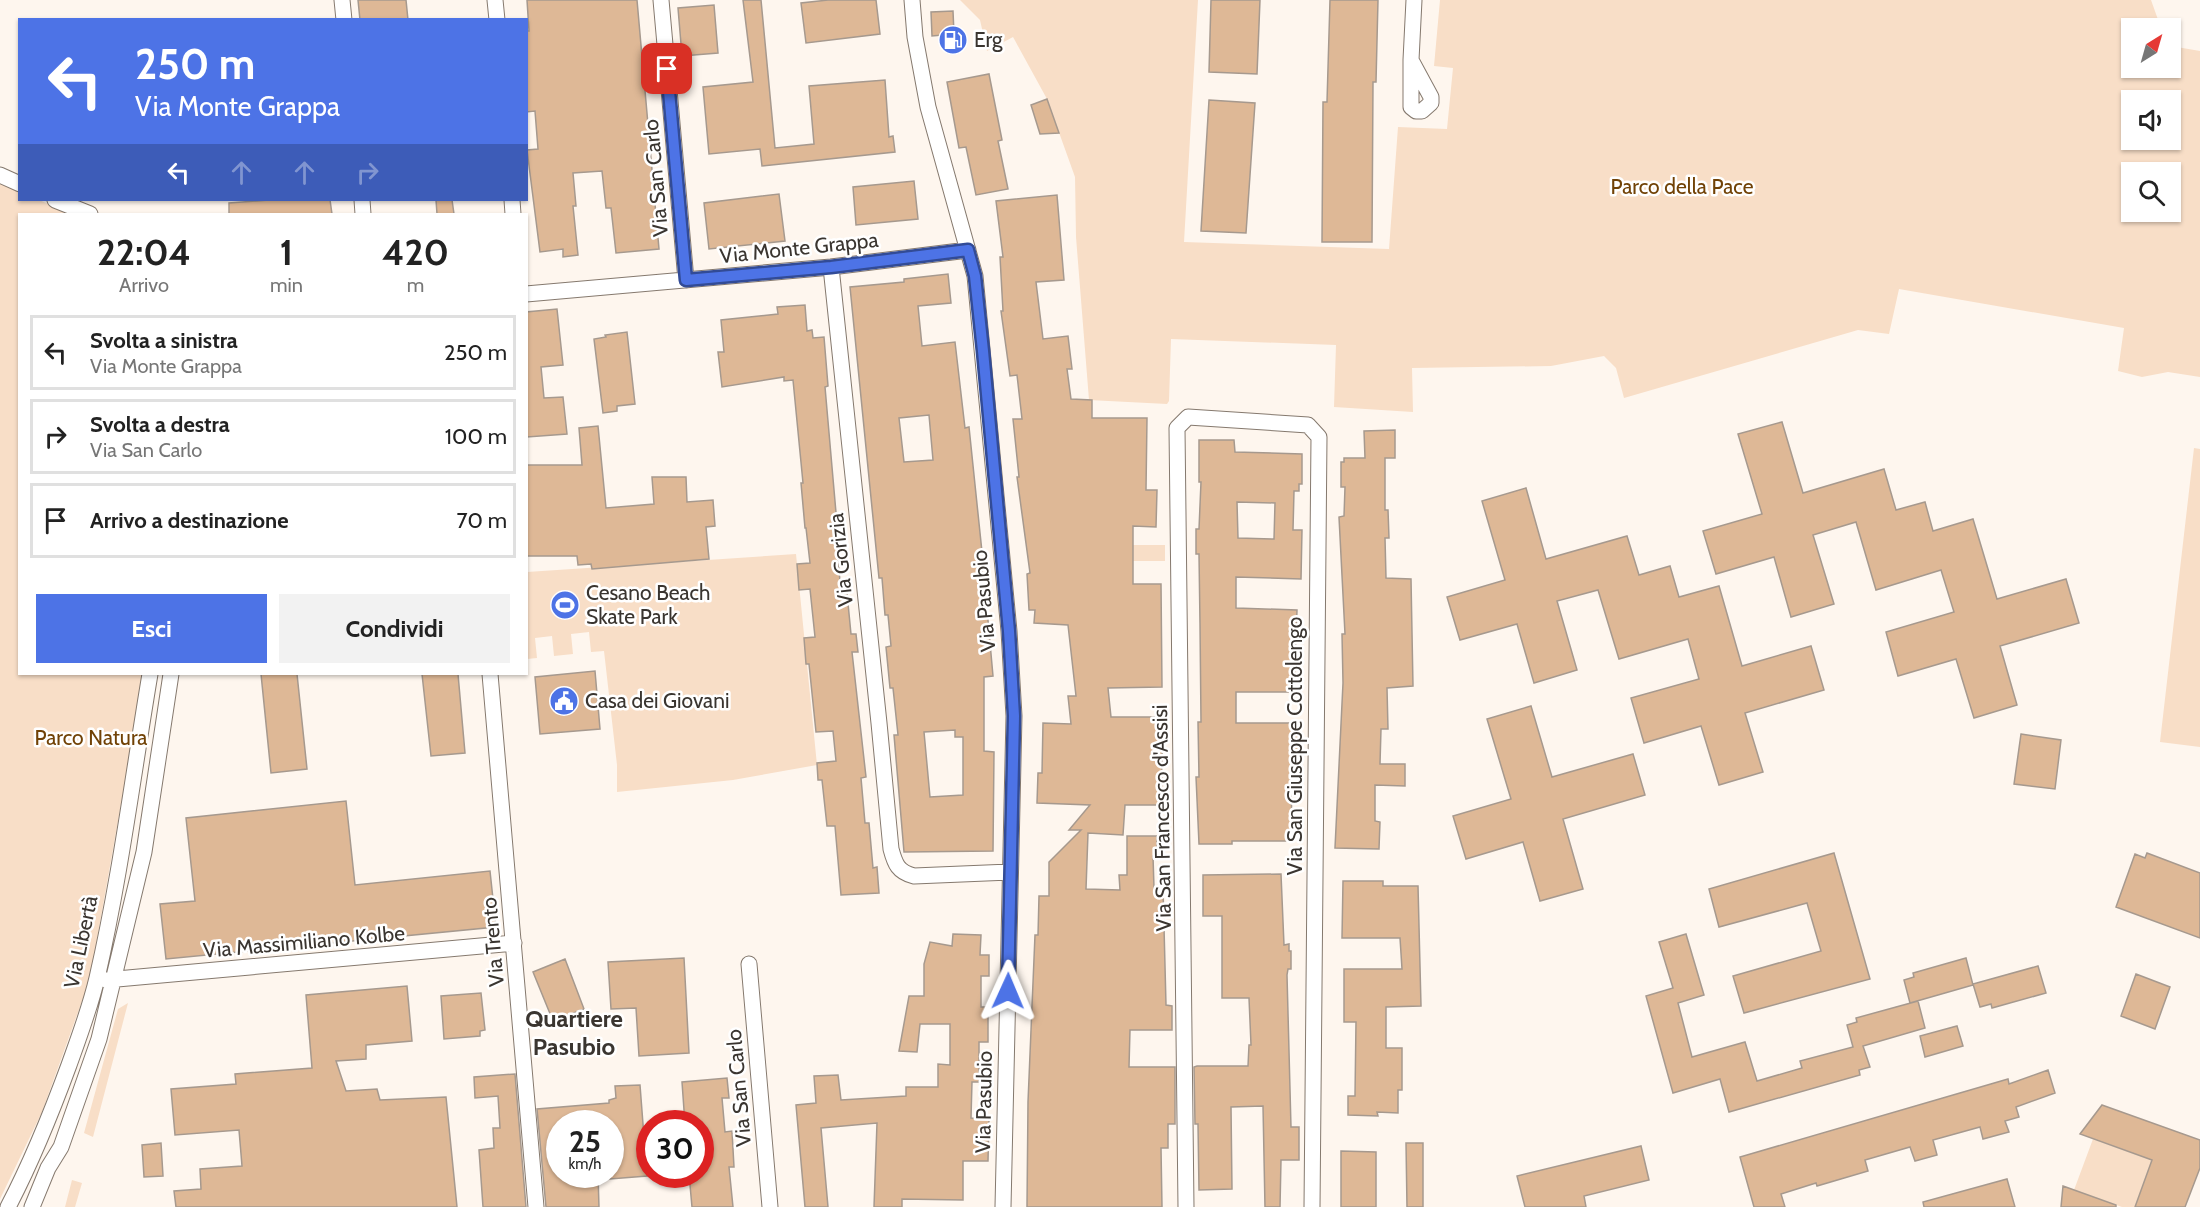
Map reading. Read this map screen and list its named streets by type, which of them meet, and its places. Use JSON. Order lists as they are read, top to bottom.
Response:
{
  "streets": {
    "street": [
      "Via San Carlo",
      "Via Monte Grappa",
      "Via Gorizia",
      "Via Pasubio",
      "Via San Giuseppe Cottolengo",
      "Via San Francesco d'Assisi",
      "Via Libertà",
      "Via Massimiliano Kolbe",
      "Via Trento"
    ]
  },
  "crossings": [
    ["Via San Carlo", "Via Monte Grappa"],
    ["Via Monte Grappa", "Via Gorizia"],
    ["Via Monte Grappa", "Via Pasubio"],
    ["Via Gorizia", "Via Pasubio"],
    ["Via San Giuseppe Cottolengo", "Via San Francesco d'Assisi"],
    ["Via Libertà", "Via Massimiliano Kolbe"],
    ["Via Massimiliano Kolbe", "Via Trento"]
  ],
  "districts": ["Quartiere Pasubio"],
  "parks": ["Parco della Pace", "Parco Natura"],
  "places": {
    "fuel station": ["Erg"],
    "sports": ["Cesano Beach Skate Park"],
    "public building": ["Casa dei Giovani"]
  },
  "north": "top right",
  "page": {
    "turn": ["250 m", "Via Monte Grappa"],
    "eta": [
      "22:04",
      "Arrivo",
      "1",
      "min",
      "420",
      "m"
    ],
    "list": [
      {
        "name": "Svolta a sinistra",
        "note": "Via Monte Grappa",
        "value": "250 m"
      },
      {
        "name": "Svolta a destra",
        "note": "Via San Carlo",
        "value": "100 m"
      },
      {
        "name": "Arrivo a destinazione",
        "value": "70 m"
      }
    ],
    "buttons": ["Esci", "Condividi"],
    "speed": "25 km/h",
    "limit": "30"
  }
}
